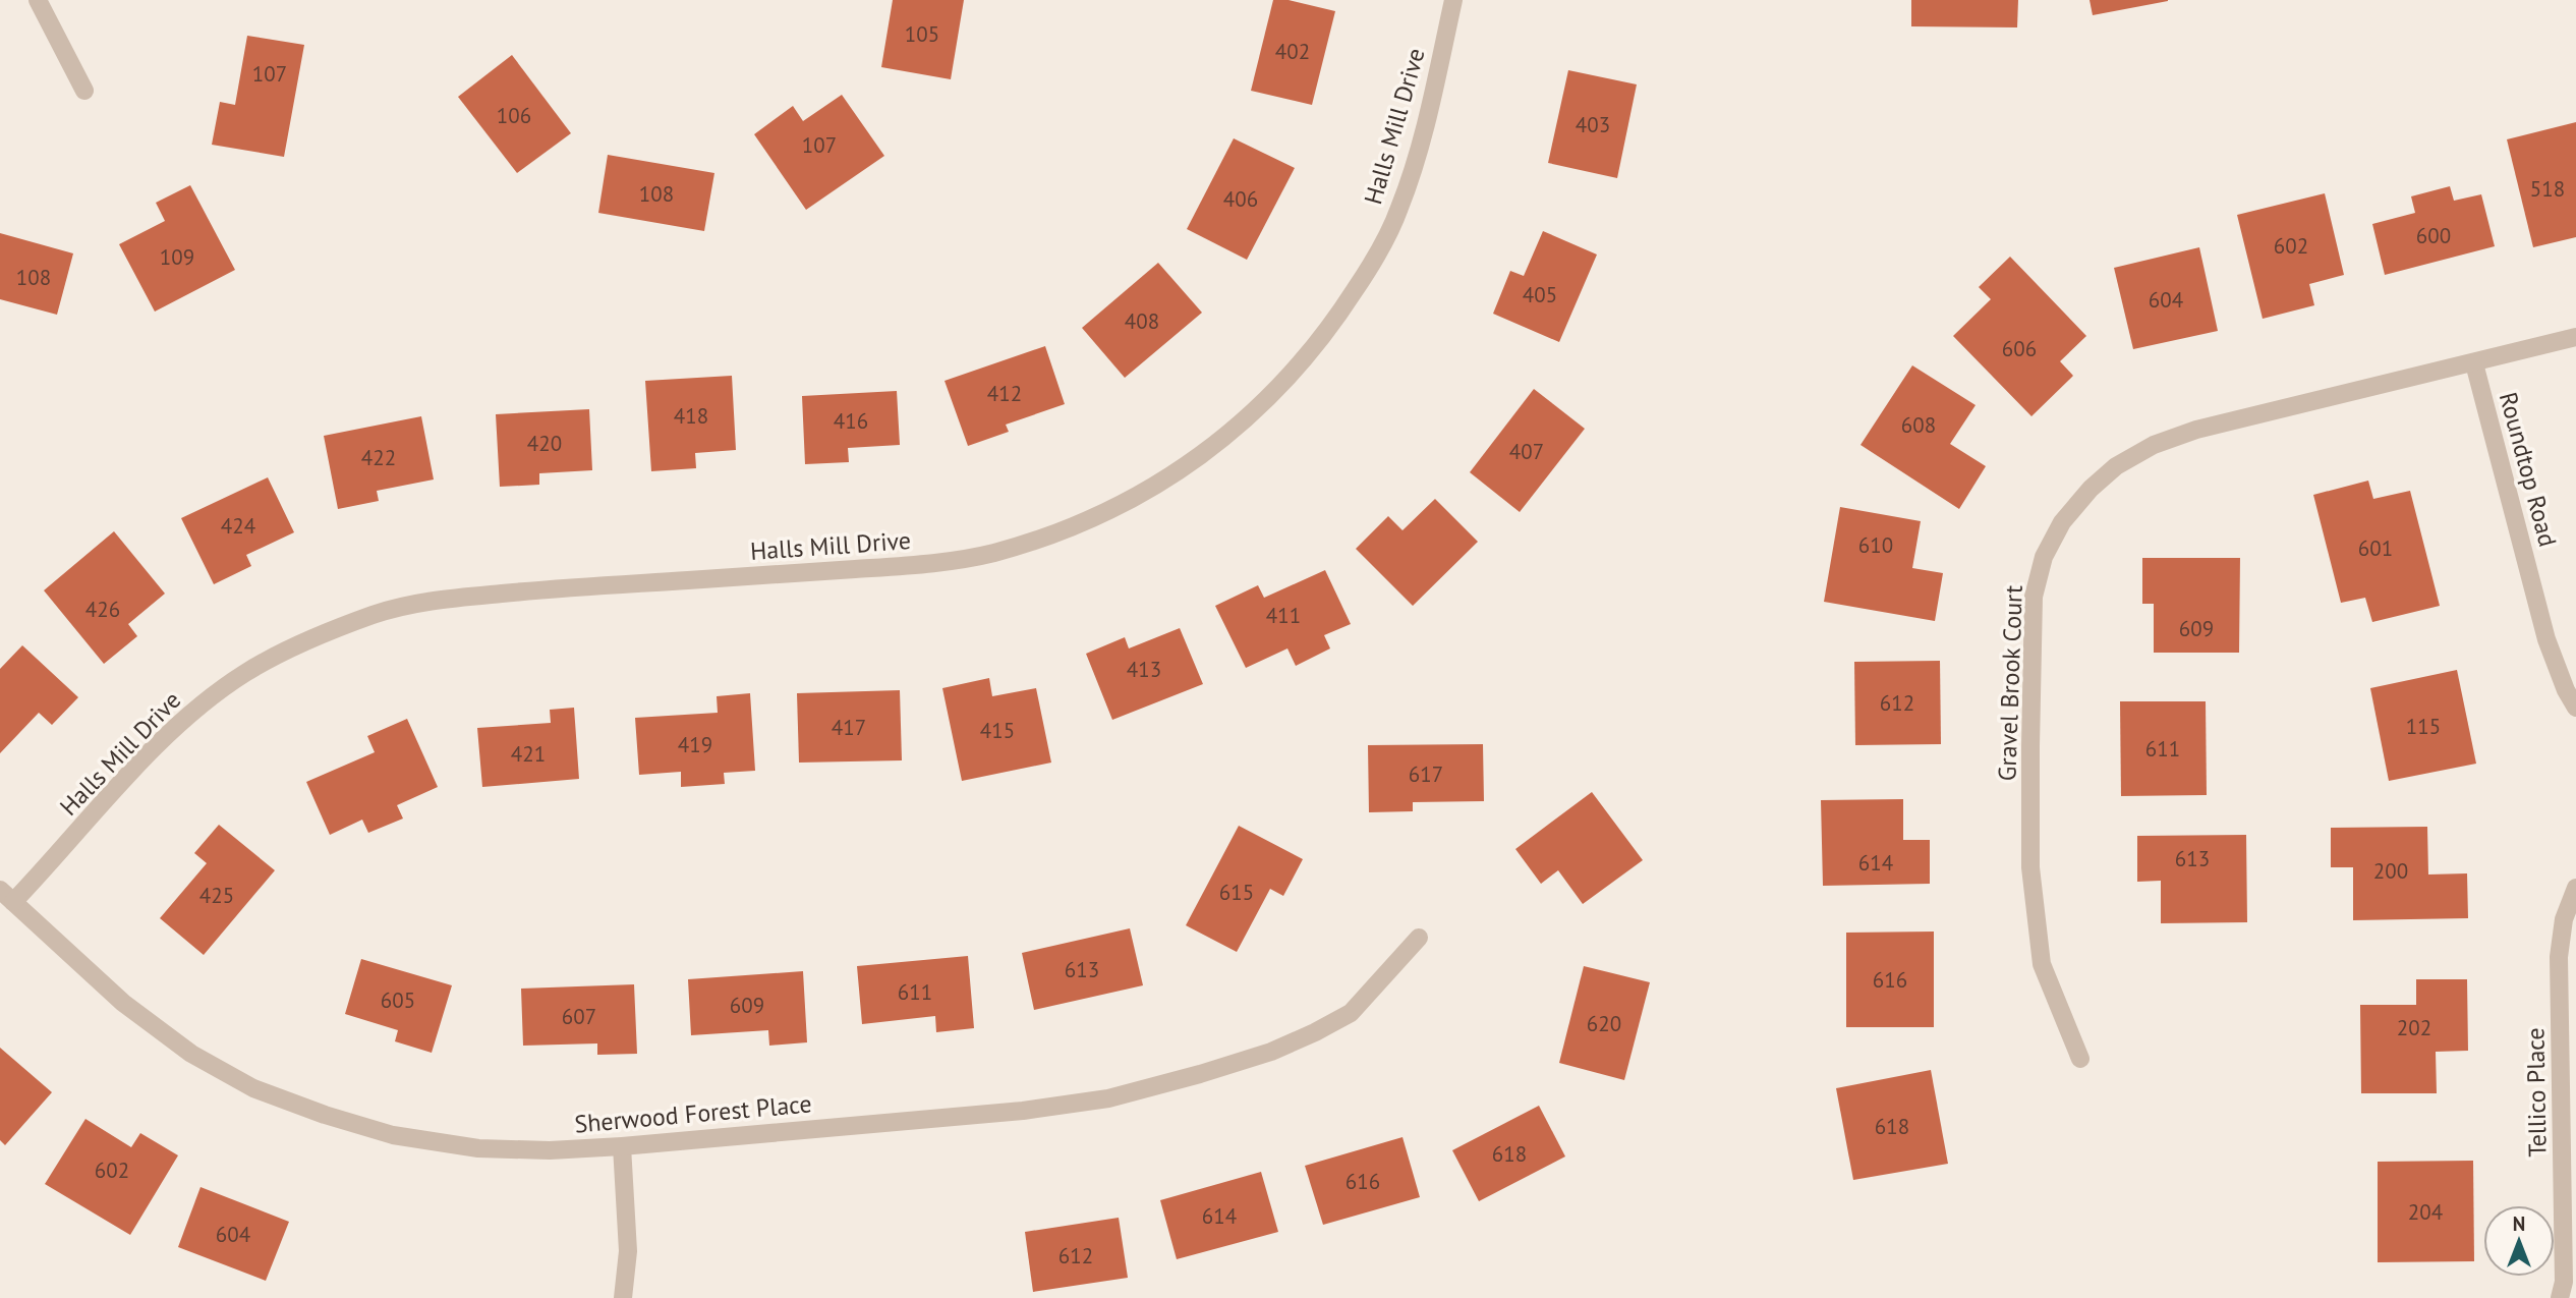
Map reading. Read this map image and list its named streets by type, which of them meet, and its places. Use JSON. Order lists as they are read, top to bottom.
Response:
{
  "streets": {
    "street": [
      "Halls Mill Drive",
      "Roundtop Road",
      "Gravel Brook Court",
      "Tellico Place",
      "Sherwood Forest Place"
    ]
  },
  "crossings": [
    ["Halls Mill Drive", "Sherwood Forest Place"],
    ["Roundtop Road", "Gravel Brook Court"]
  ],
  "house_numbers": [
    "105",
    "402",
    "107",
    "106",
    "403",
    "107",
    "518",
    "108",
    "406",
    "600",
    "602",
    "109",
    "108",
    "405",
    "604",
    "408",
    "606",
    "412",
    "418",
    "416",
    "608",
    "420",
    "407",
    "422",
    "424",
    "610",
    "601",
    "426",
    "411",
    "609",
    "413",
    "612",
    "115",
    "417",
    "415",
    "419",
    "611",
    "421",
    "617",
    "613",
    "614",
    "200",
    "615",
    "425",
    "613",
    "616",
    "611",
    "605",
    "609",
    "607",
    "620",
    "202",
    "618",
    "618",
    "602",
    "616",
    "204",
    "614",
    "604",
    "612"
  ],
  "north": "top"
}
